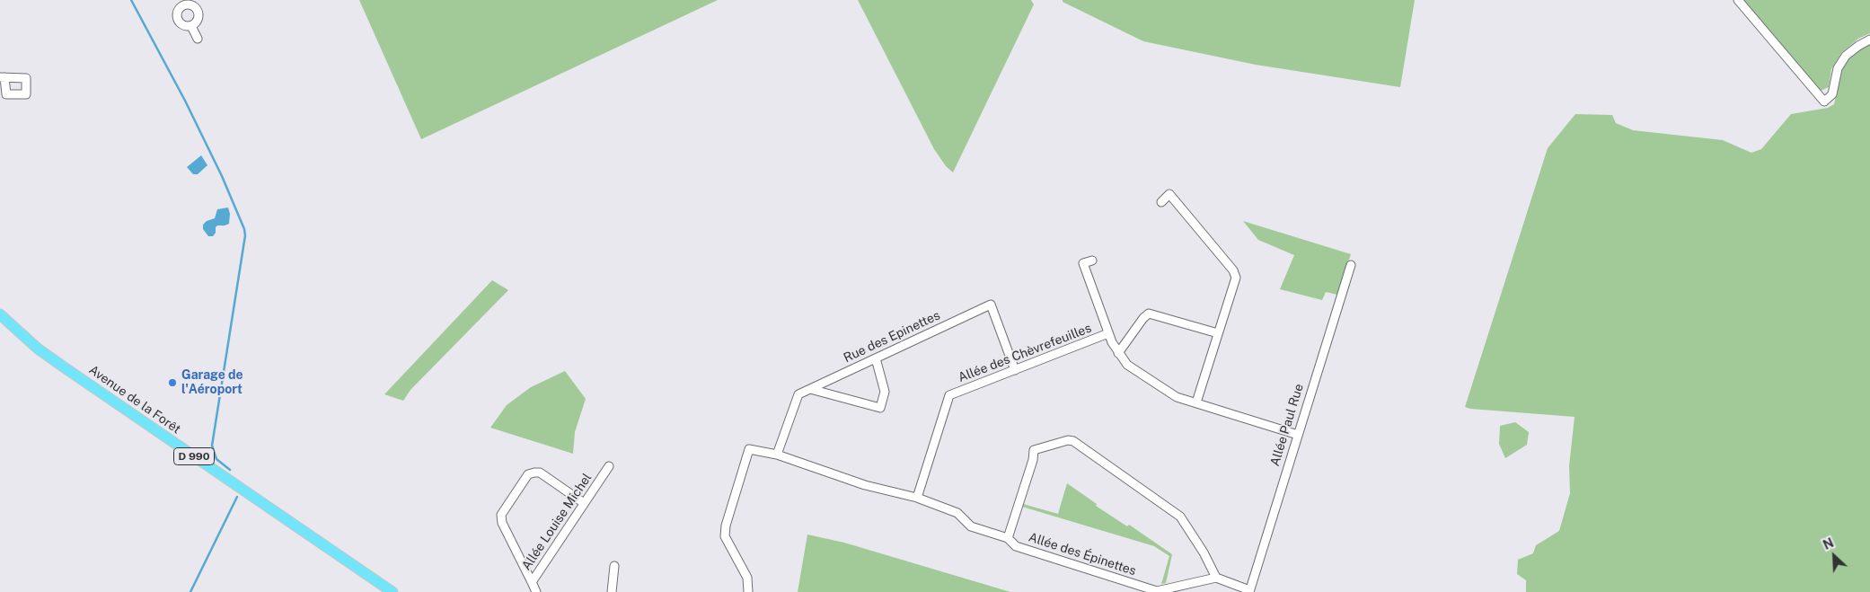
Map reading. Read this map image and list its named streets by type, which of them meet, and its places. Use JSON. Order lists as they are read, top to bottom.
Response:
{
  "streets": {
    "main road": ["Avenue de la Forêt", "D 990"],
    "street": [
      "Rue des Epinettes",
      "Allée des Chèvrefeuilles",
      "Allée Paul Rue",
      "Allée Louise Michel",
      "Allée des Épinettes"
    ]
  },
  "crossings": [
    ["Rue des Epinettes", "Allée des Chèvrefeuilles"],
    ["Rue des Epinettes", "Allée des Épinettes"],
    ["Allée des Chèvrefeuilles", "Allée des Épinettes"]
  ],
  "places": ["Garage de l'Aéroport"],
  "north": "top left"
}
